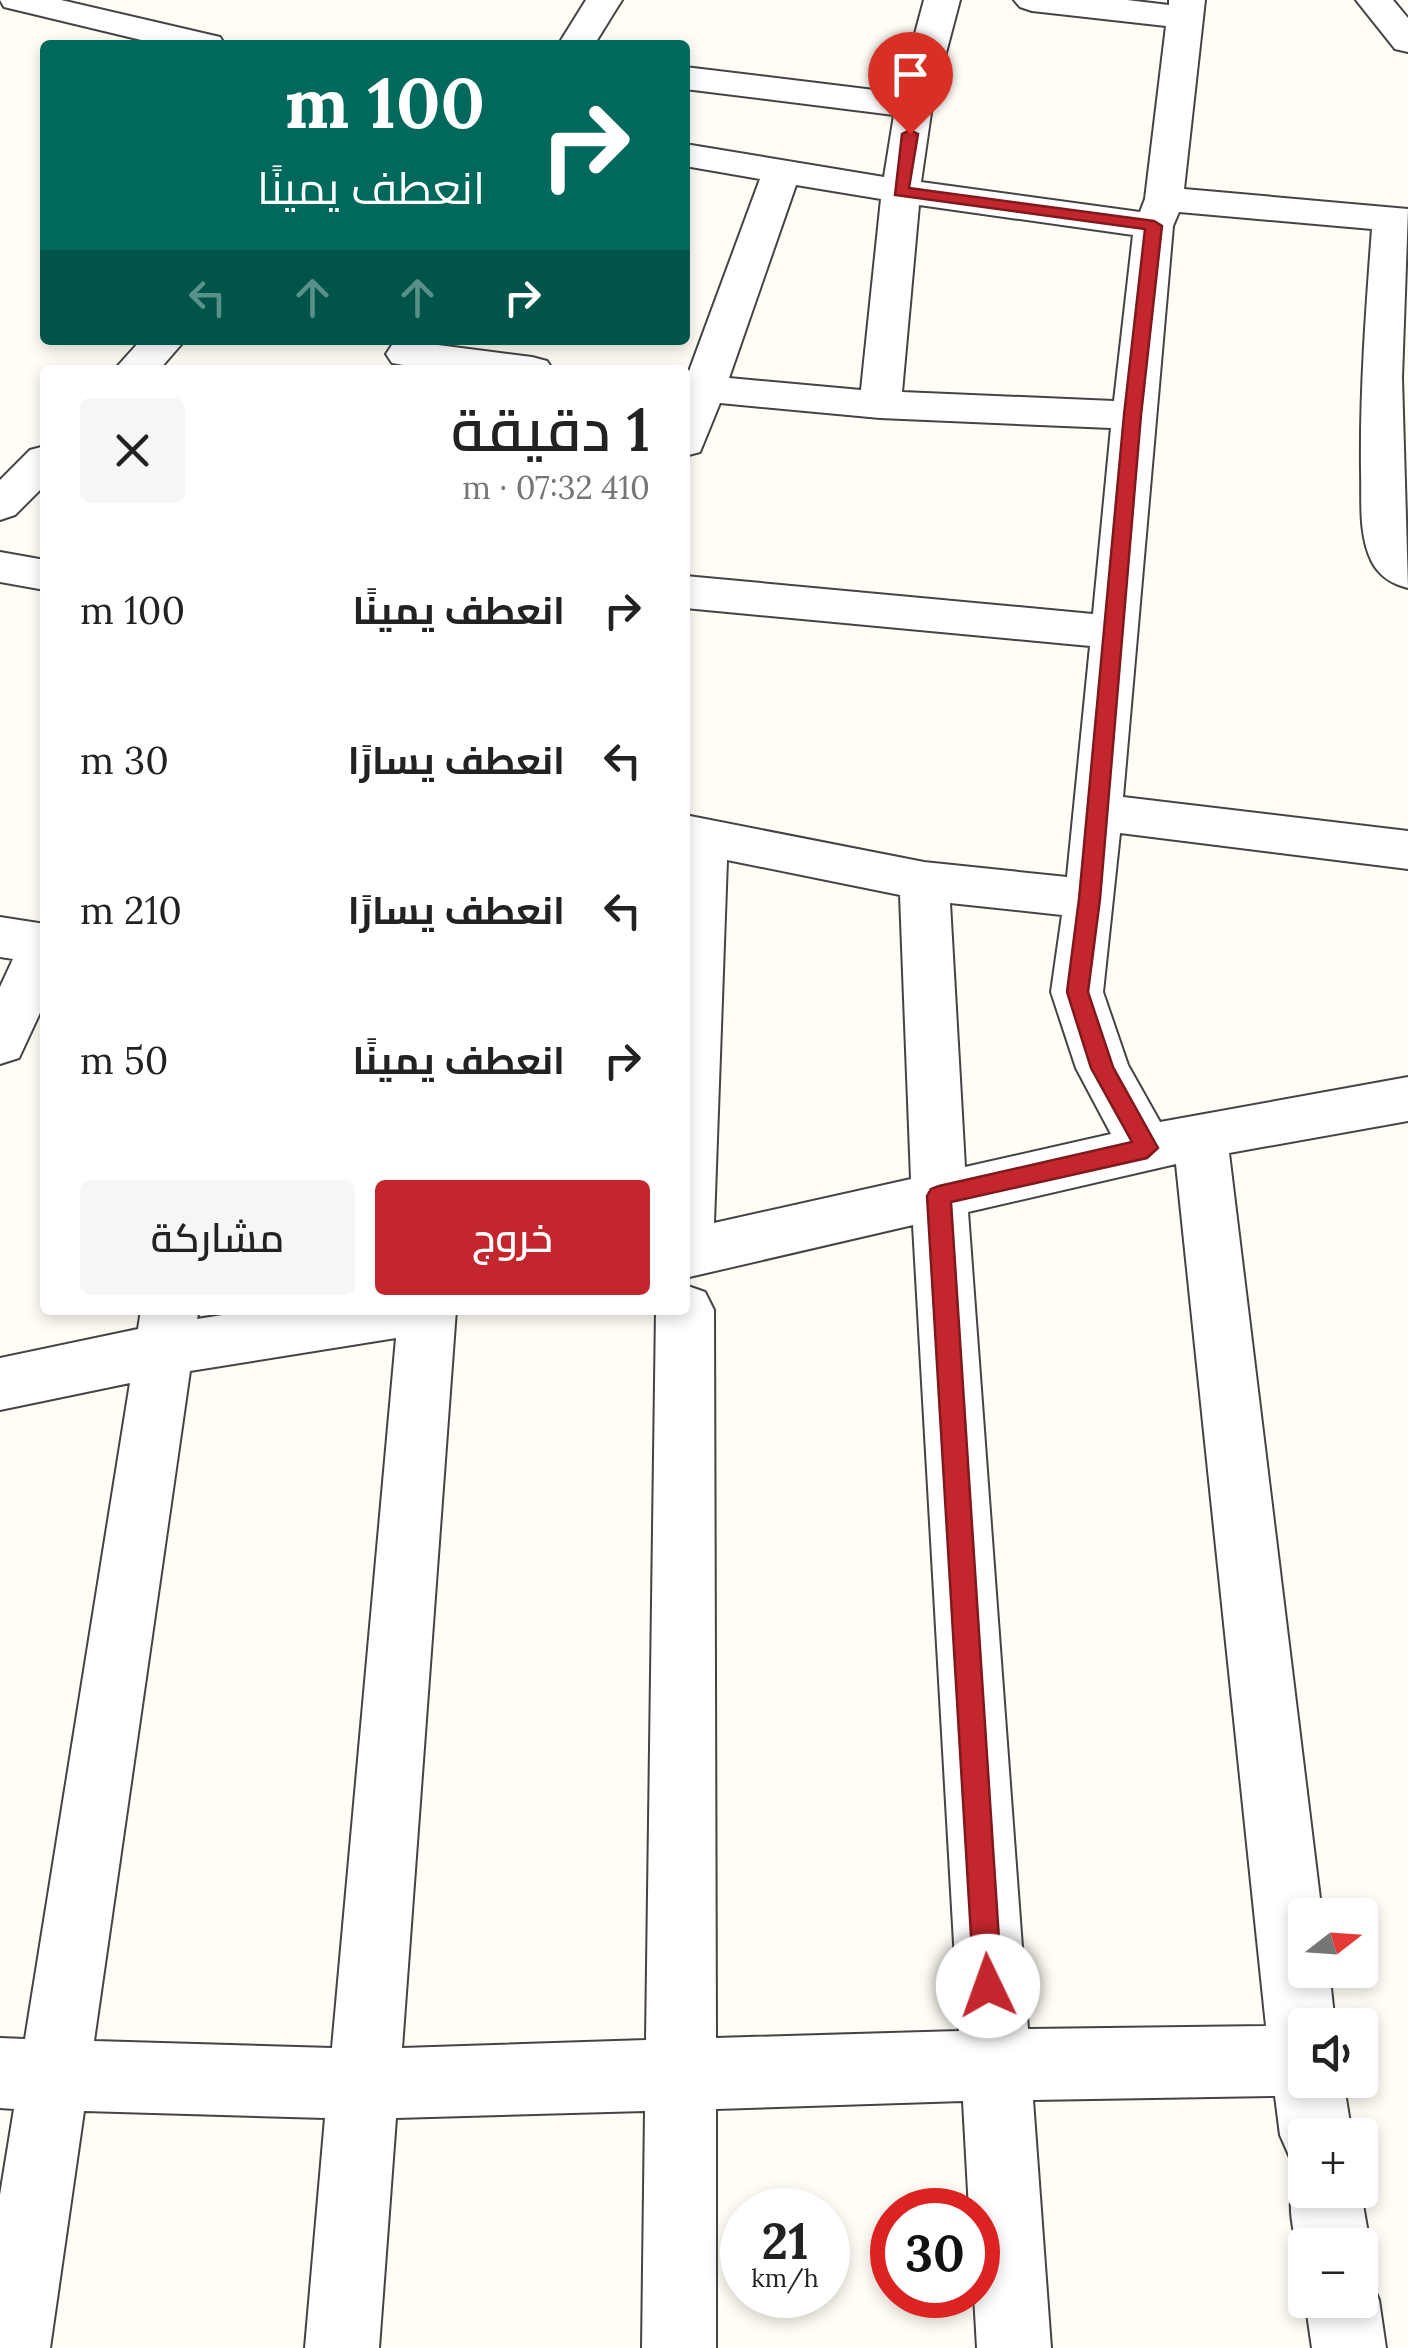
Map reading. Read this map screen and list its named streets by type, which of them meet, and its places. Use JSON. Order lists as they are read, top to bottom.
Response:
{
  "north": "right",
  "page": {
    "turn": ["100 m", "انعطف يمينًا"],
    "heading": ["1 دقيقة", "410 m · 07:32"],
    "list": [
      {
        "name": "انعطف يمينًا",
        "value": "100 m"
      },
      {
        "name": "انعطف يسارًا",
        "value": "30 m"
      },
      {
        "name": "انعطف يسارًا",
        "value": "210 m"
      },
      {
        "name": "انعطف يمينًا",
        "value": "50 m"
      }
    ],
    "buttons": ["خروج", "مشاركة"],
    "map_buttons": ["+", "−"],
    "speed": "21 km/h",
    "limit": "30"
  }
}
